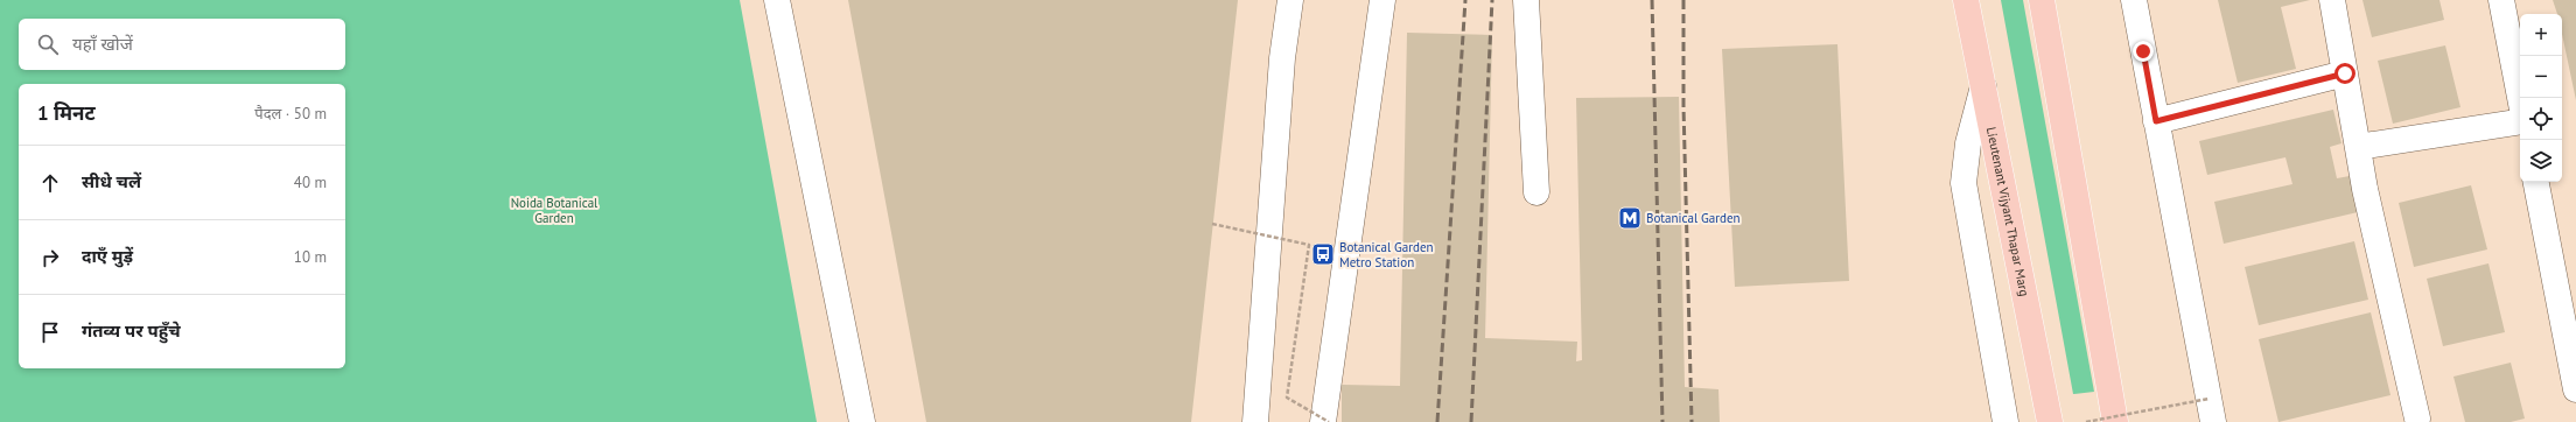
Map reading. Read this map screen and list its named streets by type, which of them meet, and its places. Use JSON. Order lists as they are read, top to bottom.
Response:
{
  "streets": {
    "main road": ["Lieutenant Vijyant Thapar Marg"]
  },
  "parks": ["Noida Botanical Garden"],
  "places": {
    "metro station": ["Botanical Garden"],
    "bus stop": ["Botanical Garden Metro Station"]
  },
  "page": {
    "map_buttons": ["+", "−"],
    "search": "यहाँ खोजें",
    "heading": ["1 मिनट", "पैदल · 50 m"],
    "list": [
      ["सीधे चलें", "40 m"],
      ["दाएँ मुड़ें", "10 m"],
      "गंतव्य पर पहुँचे"
    ]
  }
}
